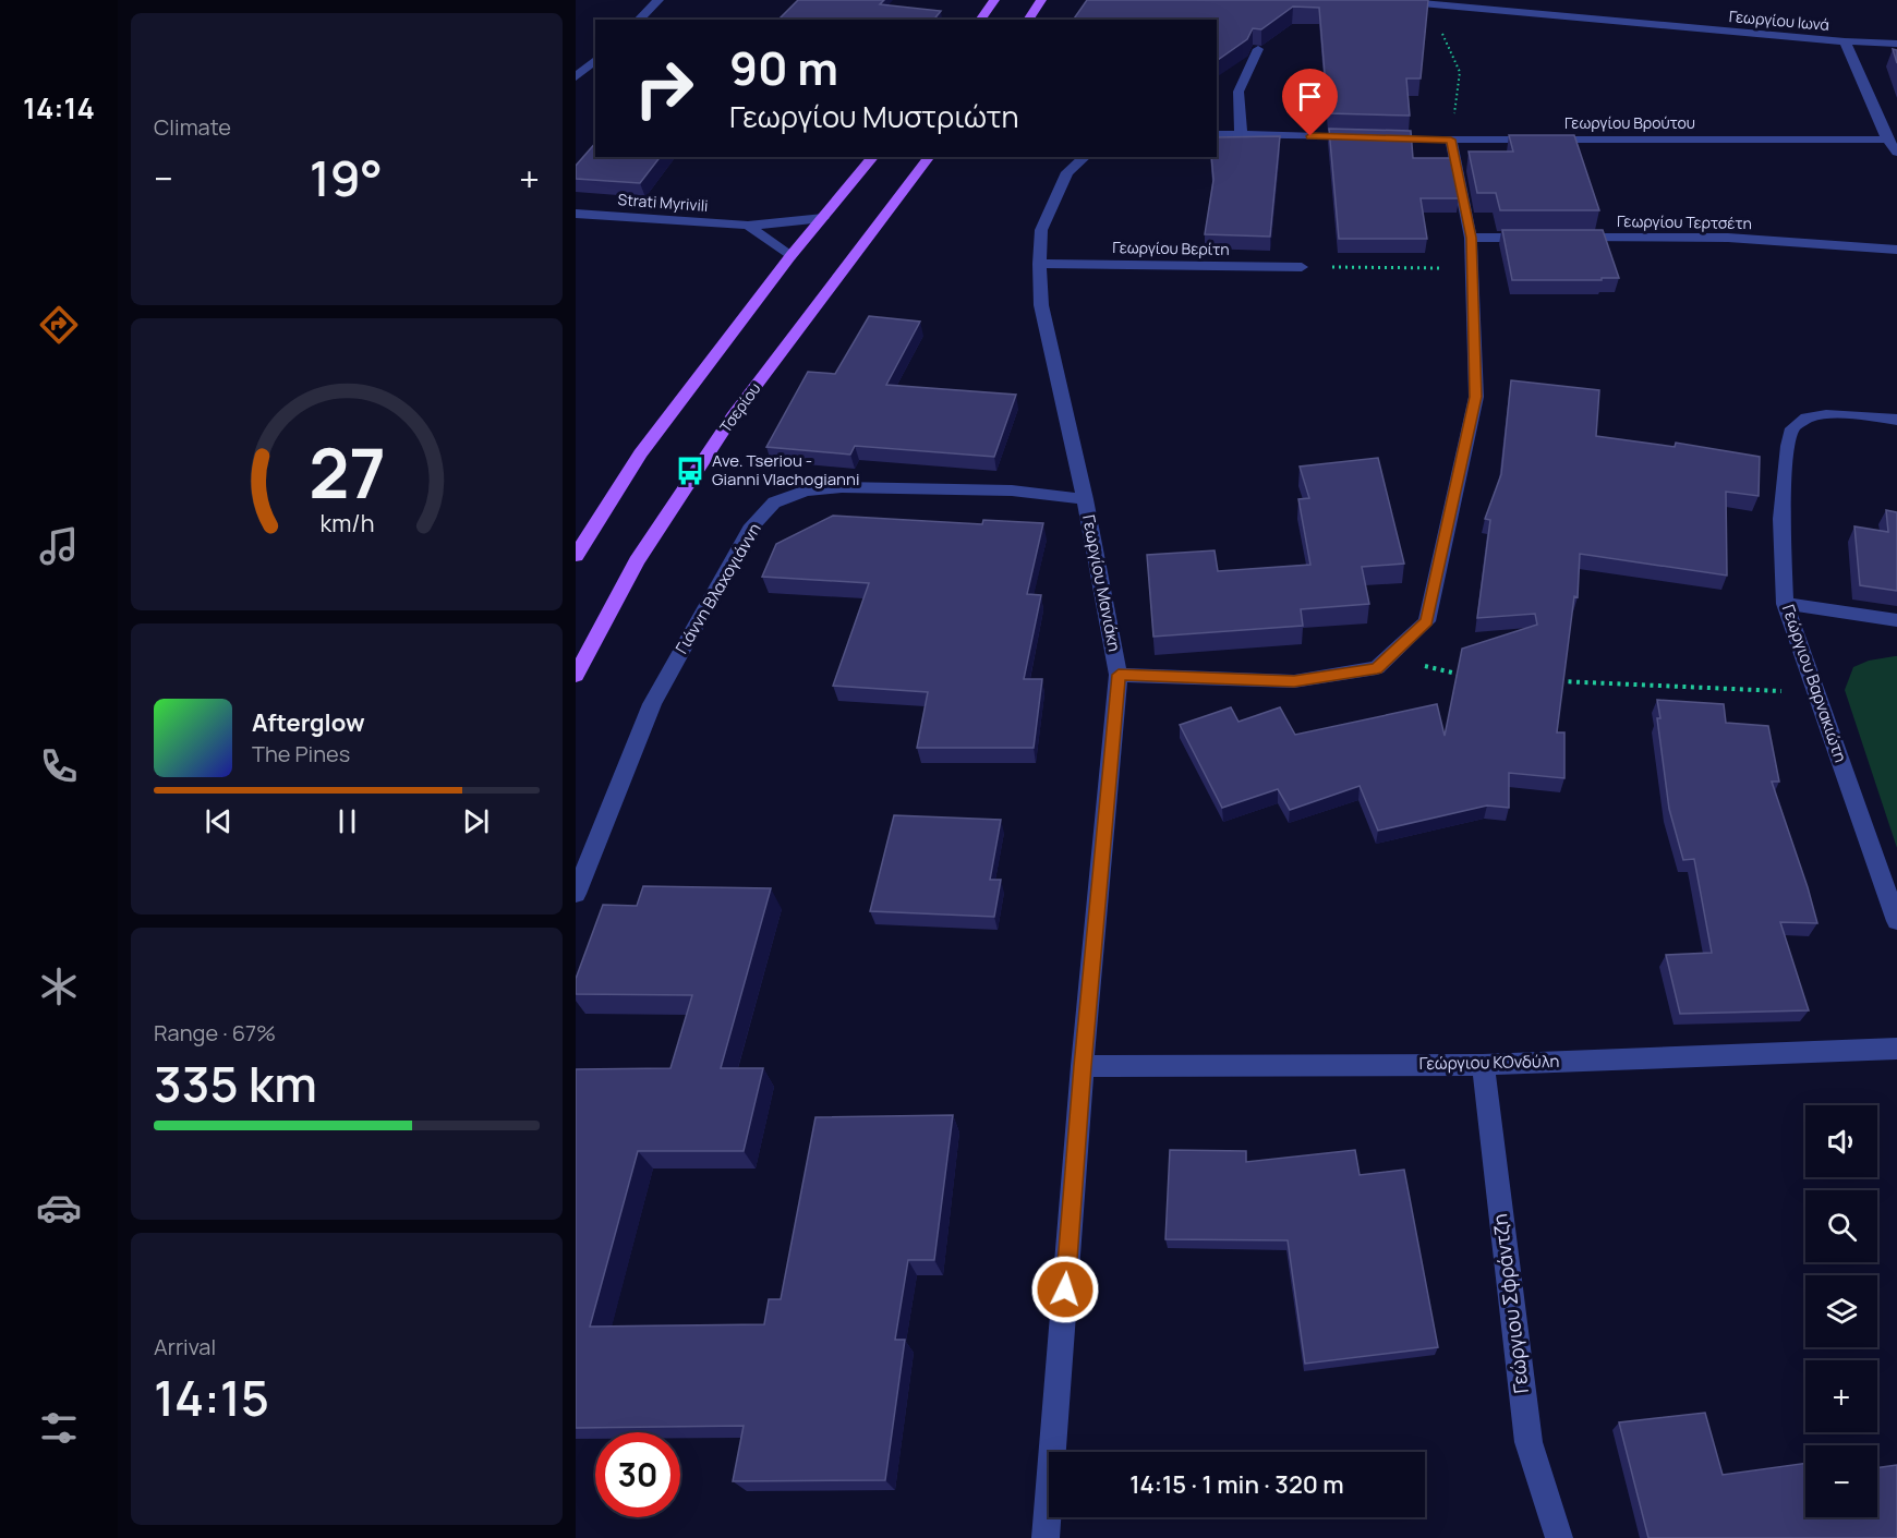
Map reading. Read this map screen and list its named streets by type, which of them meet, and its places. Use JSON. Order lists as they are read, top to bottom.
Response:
{
  "streets": {
    "main road": ["Τσερίου"],
    "street": [
      "Γεωργίου Ιωνά",
      "Γεωργίου Βρούτου",
      "Strati Myrivili",
      "Γεωργίου Τερτσέτη",
      "Γεωργίου Βερίτη",
      "Γεωργίου Μανιάκη",
      "Γιάννη Βλαχογιάννη",
      "Γεώργιου Βαρνακιώτη",
      "Γεώργιου ΚΟνδύλη",
      "Γεώργιου Σφράντζη"
    ]
  },
  "crossings": [
    ["Γεωργίου Βερίτη", "Γεωργίου Μανιάκη"],
    ["Γεωργίου Μανιάκη", "Γιάννη Βλαχογιάννη"],
    ["Γεωργίου Μανιάκη", "Γεώργιου ΚΟνδύλη"],
    ["Γεώργιου ΚΟνδύλη", "Γεώργιου Σφράντζη"]
  ],
  "places": {
    "bus stop": ["Ave. Tseriou - Gianni Vlachogianni"]
  },
  "page": {
    "tabs": "14:14",
    "tile": [
      "Climate",
      ["Range · 67%", "335 km"],
      ["Arrival", "14:15"]
    ],
    "turn": ["90 m", "Γεωργίου Μυστριώτη"],
    "heat": ["−", "19°", "+"],
    "song": ["Afterglow", "The Pines"],
    "map_buttons": ["+", "−"],
    "limit": "30",
    "trip": "14:15 · 1 min · 320 m",
    "gauge": ["27", "km/h"]
  }
}
